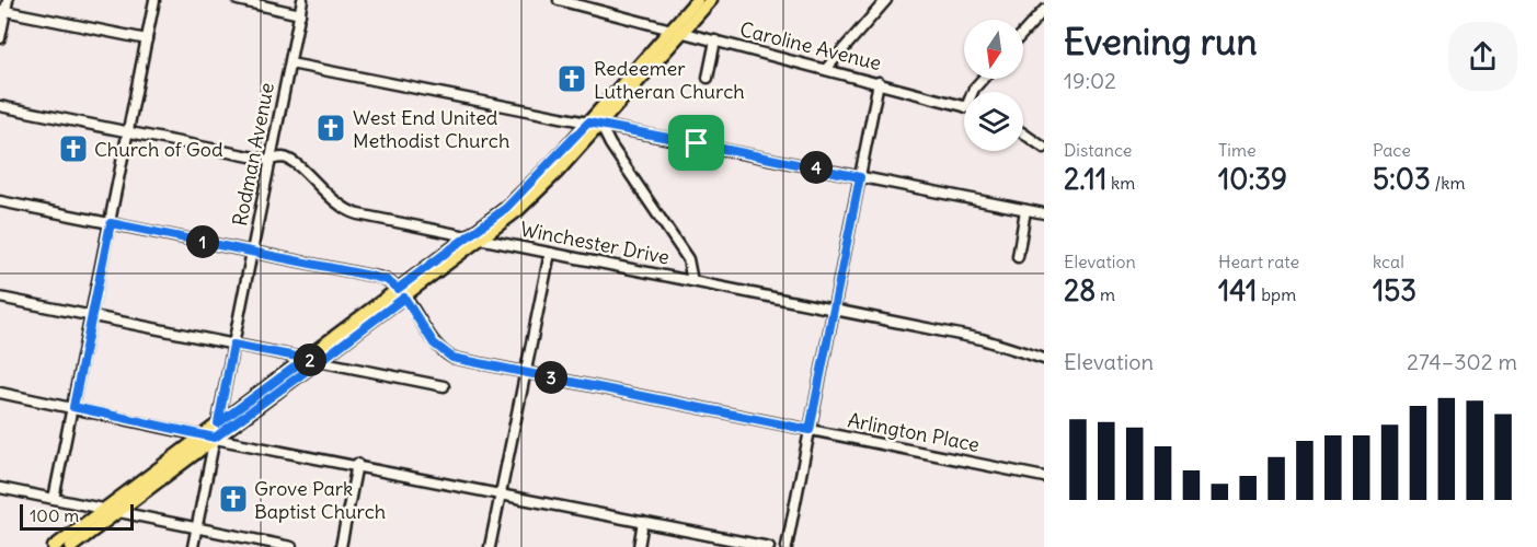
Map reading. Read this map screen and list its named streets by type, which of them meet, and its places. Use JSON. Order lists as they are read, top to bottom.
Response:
{
  "streets": {
    "street": [
      "Caroline Avenue",
      "Rodman Avenue",
      "Winchester Drive",
      "Arlington Place"
    ]
  },
  "crossings": [
    ["Rodman Avenue", "Winchester Drive"]
  ],
  "places": {
    "church": [
      "Redeemer Lutheran Church",
      "West End United Methodist Church",
      "Church of God",
      "Grove Park Baptist Church"
    ]
  },
  "scale_bar": "100 m",
  "north": "bottom",
  "page": {
    "heading": ["Evening run", "19:02"],
    "stats": [
      ["Distance", "2.11 km"],
      ["Time", "10:39"],
      ["Pace", "5:03 /km"],
      ["Elevation", "28 m"],
      ["Heart rate", "141 bpm"],
      ["kcal", "153"]
    ],
    "pins": [
      "4",
      "1",
      "2",
      "3"
    ],
    "chart": ["Elevation", "274–302 m"],
    "scale": "100 m"
  }
}
